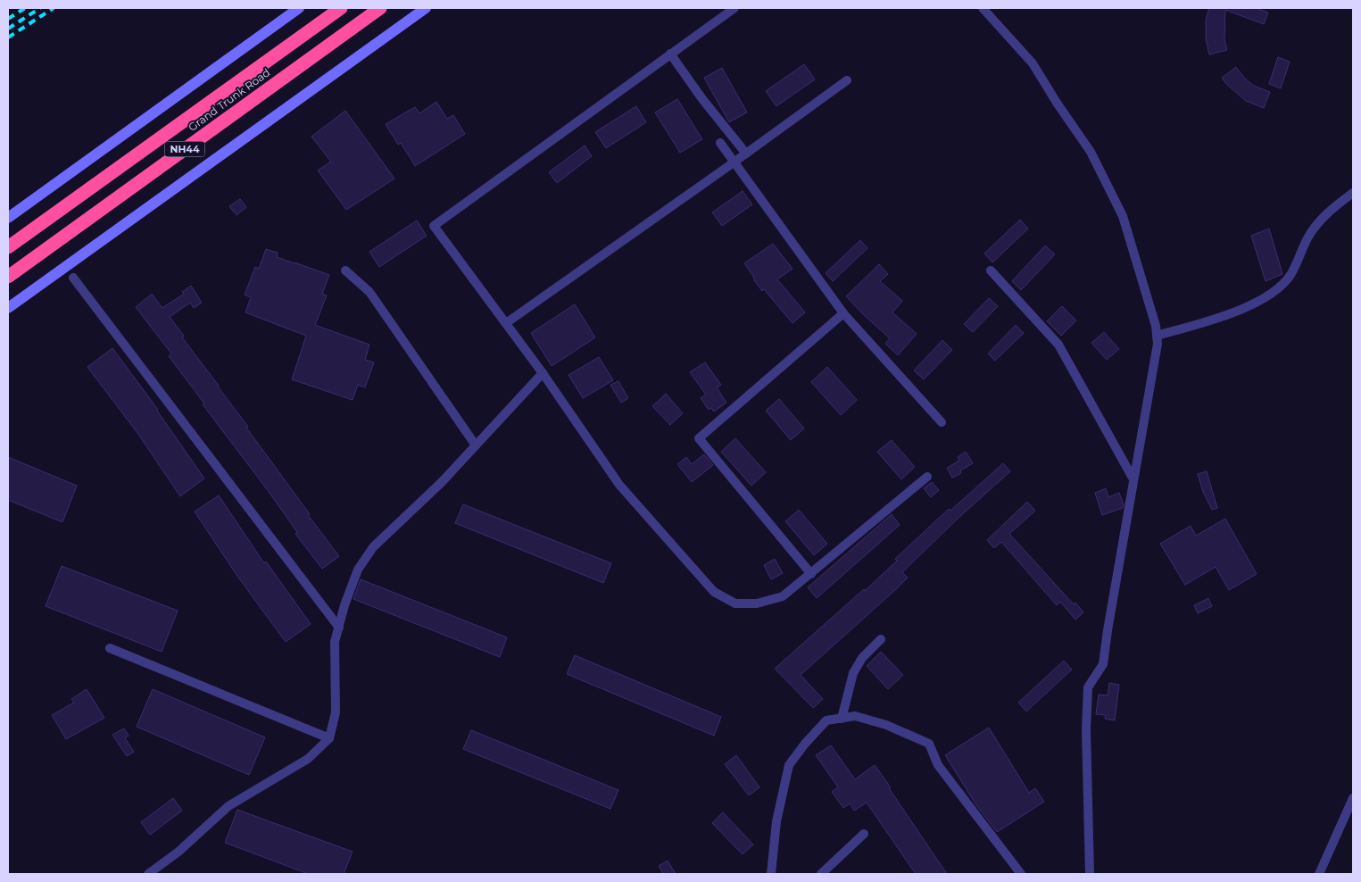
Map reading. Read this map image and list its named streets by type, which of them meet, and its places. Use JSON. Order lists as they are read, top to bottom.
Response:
{
  "streets": {
    "highway": ["Grand Trunk Road", "NH44"]
  }
}
